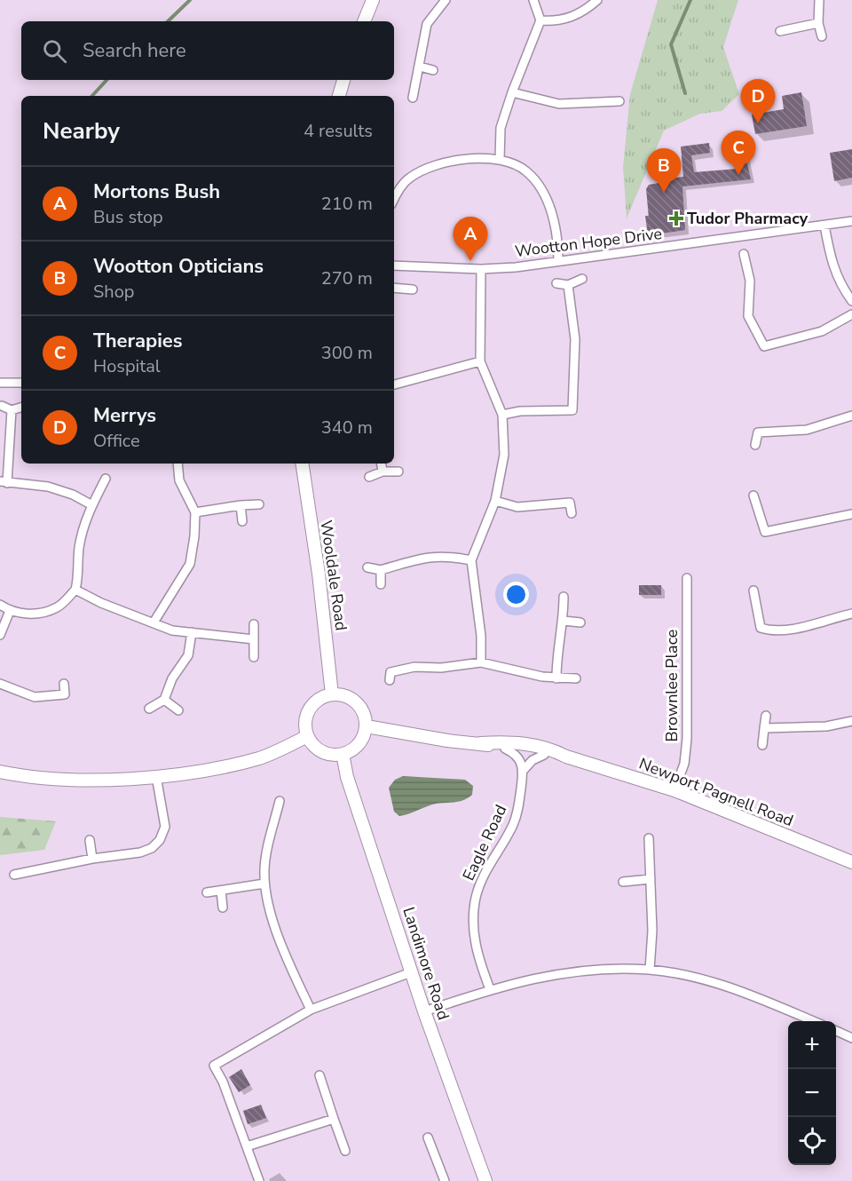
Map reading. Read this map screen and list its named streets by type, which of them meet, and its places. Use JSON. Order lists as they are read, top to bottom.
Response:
{
  "streets": {
    "main road": ["Wooldale Road", "Newport Pagnell Road", "Landimore Road"],
    "street": ["Wootton Hope Drive", "Brownlee Place", "Eagle Road"]
  },
  "crossings": [
    ["Wooldale Road", "Newport Pagnell Road"],
    ["Wooldale Road", "Landimore Road"],
    ["Brownlee Place", "Newport Pagnell Road"],
    ["Newport Pagnell Road", "Landimore Road"]
  ],
  "places": {
    "health": ["Tudor Pharmacy"]
  },
  "page": {
    "search": "Search here",
    "pins": [
      "D",
      "C",
      "B",
      "A"
    ],
    "heading": ["Nearby", "4 results"],
    "list": [
      {
        "mark": "A",
        "name": "Mortons Bush",
        "note": "Bus stop",
        "value": "210 m"
      },
      {
        "mark": "B",
        "name": "Wootton Opticians",
        "note": "Shop",
        "value": "270 m"
      },
      {
        "mark": "C",
        "name": "Therapies",
        "note": "Hospital",
        "value": "300 m"
      },
      {
        "mark": "D",
        "name": "Merrys",
        "note": "Office",
        "value": "340 m"
      }
    ],
    "map_buttons": ["+", "−"]
  }
}
